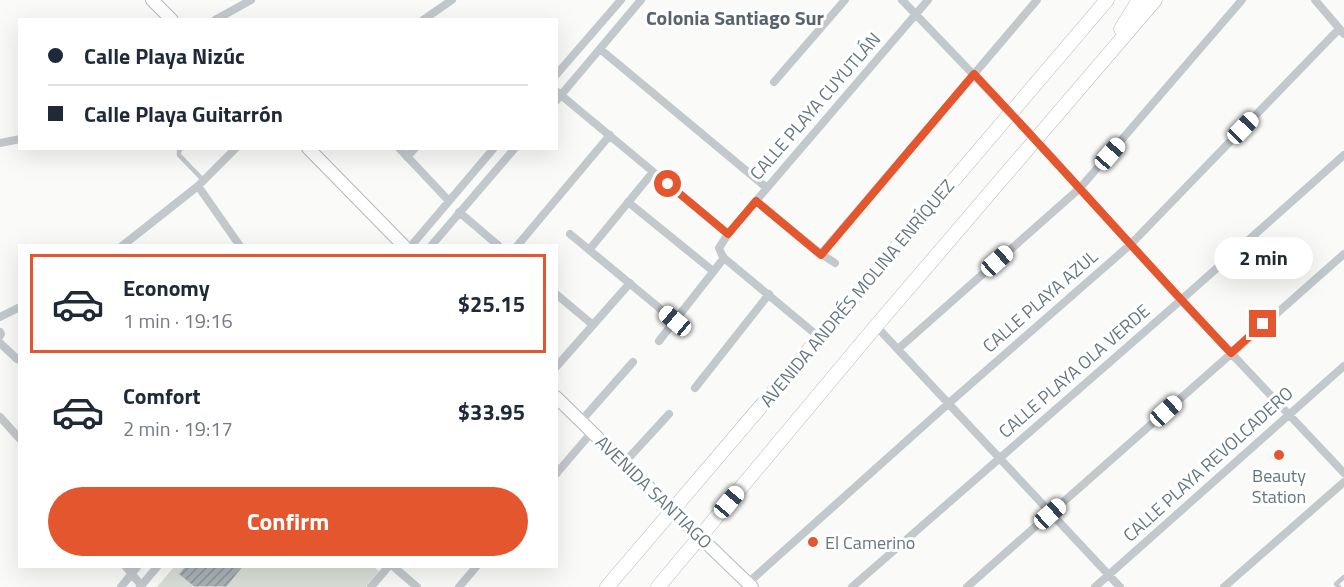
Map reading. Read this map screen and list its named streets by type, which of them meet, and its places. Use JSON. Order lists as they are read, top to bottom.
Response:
{
  "streets": {
    "main road": ["AVENIDA ANDRÉS MOLINA ENRÍQUEZ"],
    "street": [
      "CALLE PLAYA CUYUTLÁN",
      "CALLE PLAYA AZUL",
      "CALLE PLAYA OLA VERDE",
      "CALLE PLAYA REVOLCADERO",
      "AVENIDA SANTIAGO"
    ]
  },
  "crossings": [
    ["AVENIDA ANDRÉS MOLINA ENRÍQUEZ", "AVENIDA SANTIAGO"],
    ["CALLE PLAYA AZUL", "AVENIDA SANTIAGO"]
  ],
  "districts": ["Colonia Santiago Sur"],
  "places": ["Beauty Station", "El Camerino"],
  "page": {
    "banner": ["Calle Playa Nizúc", "Calle Playa Guitarrón"],
    "bubble": "2 min",
    "list": [
      {
        "name": "Economy",
        "note": "1 min · 19:16",
        "value": "$25.15"
      },
      {
        "name": "Comfort",
        "note": "2 min · 19:17",
        "value": "$33.95"
      }
    ],
    "buttons": "Confirm"
  }
}
